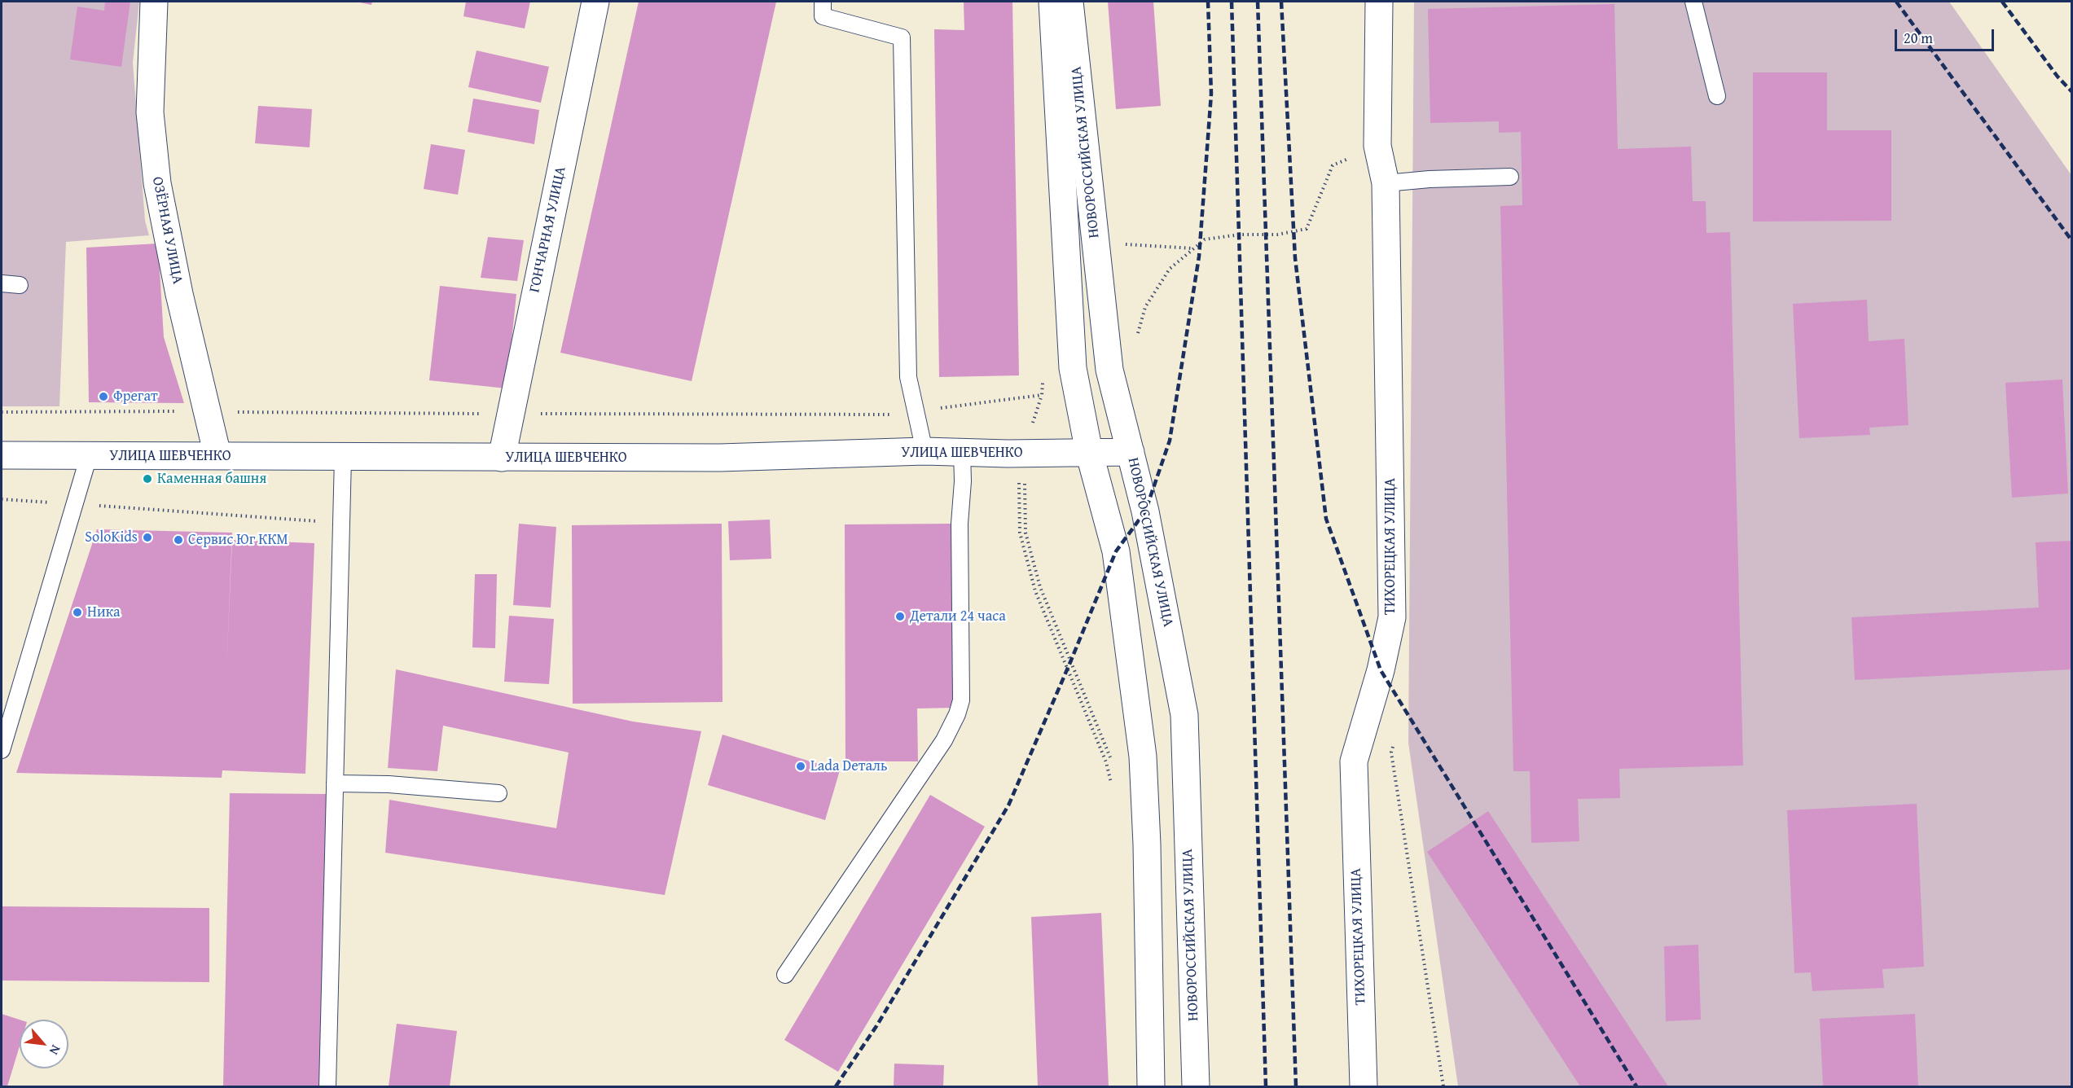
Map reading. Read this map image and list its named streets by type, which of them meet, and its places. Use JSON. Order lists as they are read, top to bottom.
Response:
{
  "streets": {
    "main road": [
      "НОВОРОССИЙСКАЯ УЛИЦА",
      "ГОНЧАРНАЯ УЛИЦА",
      "ОЗЁРНАЯ УЛИЦА",
      "УЛИЦА ШЕВЧЕНКО",
      "ТИХОРЕЦКАЯ УЛИЦА"
    ]
  },
  "crossings": [
    ["НОВОРОССИЙСКАЯ УЛИЦА", "УЛИЦА ШЕВЧЕНКО"],
    ["ГОНЧАРНАЯ УЛИЦА", "УЛИЦА ШЕВЧЕНКО"],
    ["ОЗЁРНАЯ УЛИЦА", "УЛИЦА ШЕВЧЕНКО"]
  ],
  "places": [
    "Фрегат",
    "Каменная башня",
    "SoloKids",
    "Сервис Юг ККМ",
    "Ника",
    "Детали 24 часа",
    "Lada Dеталь"
  ],
  "scale_bar": "20 m",
  "north": "bottom right"
}
